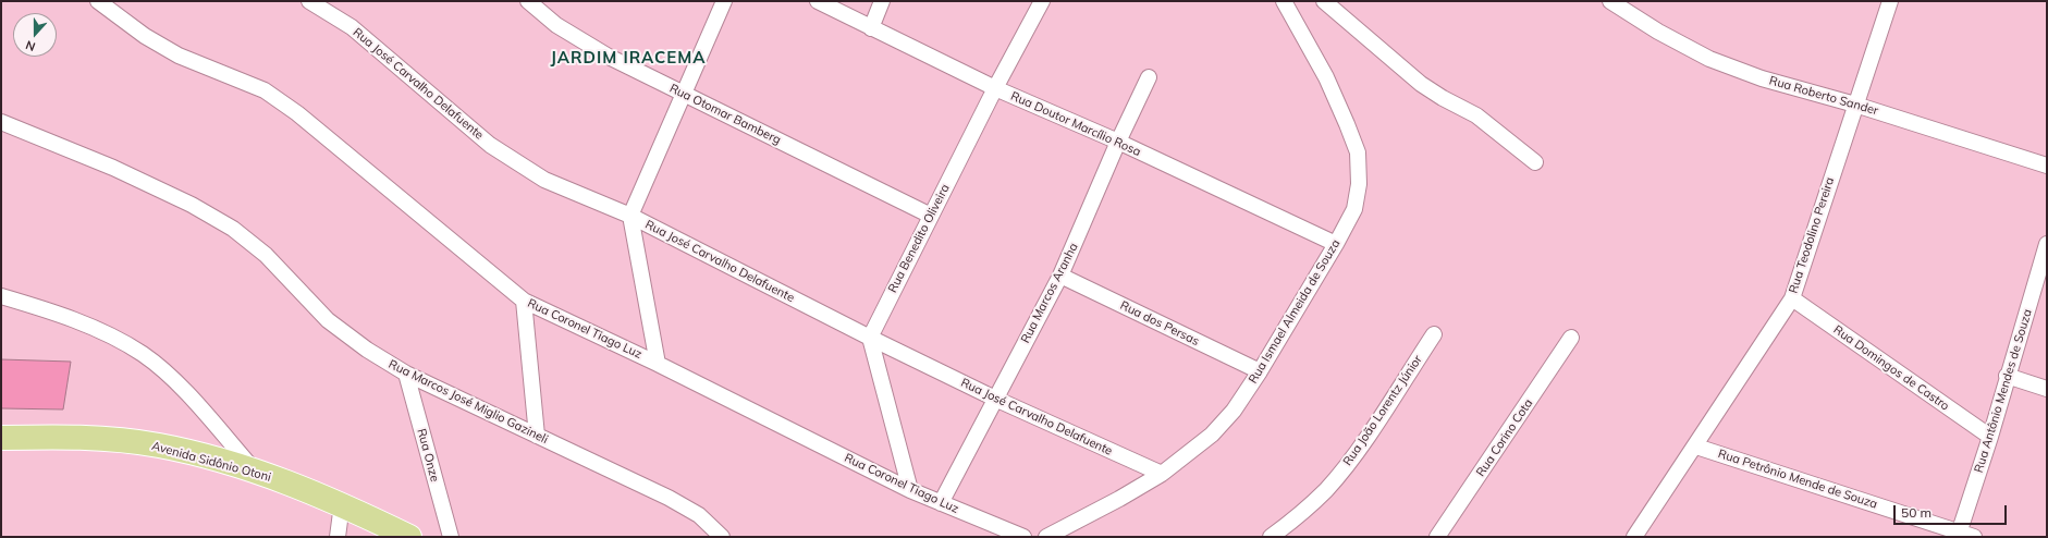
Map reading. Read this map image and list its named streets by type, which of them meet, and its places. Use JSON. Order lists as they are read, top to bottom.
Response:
{
  "streets": {
    "main road": ["Avenida Sidônio Otoni"],
    "street": [
      "Rua José Carvalho Delafuente",
      "Rua Roberto Sander",
      "Rua Otomar Bamberg",
      "Rua Doutor Marcílio Rosa",
      "Rua Teodolino Pereira",
      "Rua Benedito Oliveira",
      "Rua Marcos Aranha",
      "Rua Ismael Almeida de Souza",
      "Rua dos Persas",
      "Rua Coronel Tiago Luz",
      "Rua Domingos de Castro",
      "Rua Antônio Mendes de Souza",
      "Rua Marcos José Miglio Gazineli",
      "Rua João Lorentz Júnior",
      "Rua Corino Cota",
      "Rua Onze",
      "Rua Petrônio Mende de Souza"
    ]
  },
  "crossings": [
    ["Rua José Carvalho Delafuente", "Rua Benedito Oliveira"],
    ["Rua José Carvalho Delafuente", "Rua Marcos Aranha"],
    ["Rua José Carvalho Delafuente", "Rua Ismael Almeida de Souza"],
    ["Rua Roberto Sander", "Rua Teodolino Pereira"],
    ["Rua Otomar Bamberg", "Rua Benedito Oliveira"],
    ["Rua Doutor Marcílio Rosa", "Rua Benedito Oliveira"],
    ["Rua Doutor Marcílio Rosa", "Rua Marcos Aranha"],
    ["Rua Doutor Marcílio Rosa", "Rua Ismael Almeida de Souza"],
    ["Rua Teodolino Pereira", "Rua Domingos de Castro"],
    ["Rua Teodolino Pereira", "Rua Petrônio Mende de Souza"],
    ["Rua Marcos Aranha", "Rua dos Persas"],
    ["Rua Marcos Aranha", "Rua Coronel Tiago Luz"],
    ["Rua Ismael Almeida de Souza", "Rua dos Persas"],
    ["Rua Domingos de Castro", "Rua Antônio Mendes de Souza"],
    ["Rua Antônio Mendes de Souza", "Rua Petrônio Mende de Souza"],
    ["Rua Marcos José Miglio Gazineli", "Rua Onze"]
  ],
  "districts": ["JARDIM IRACEMA"],
  "scale_bar": "50 m",
  "north": "bottom"
}
